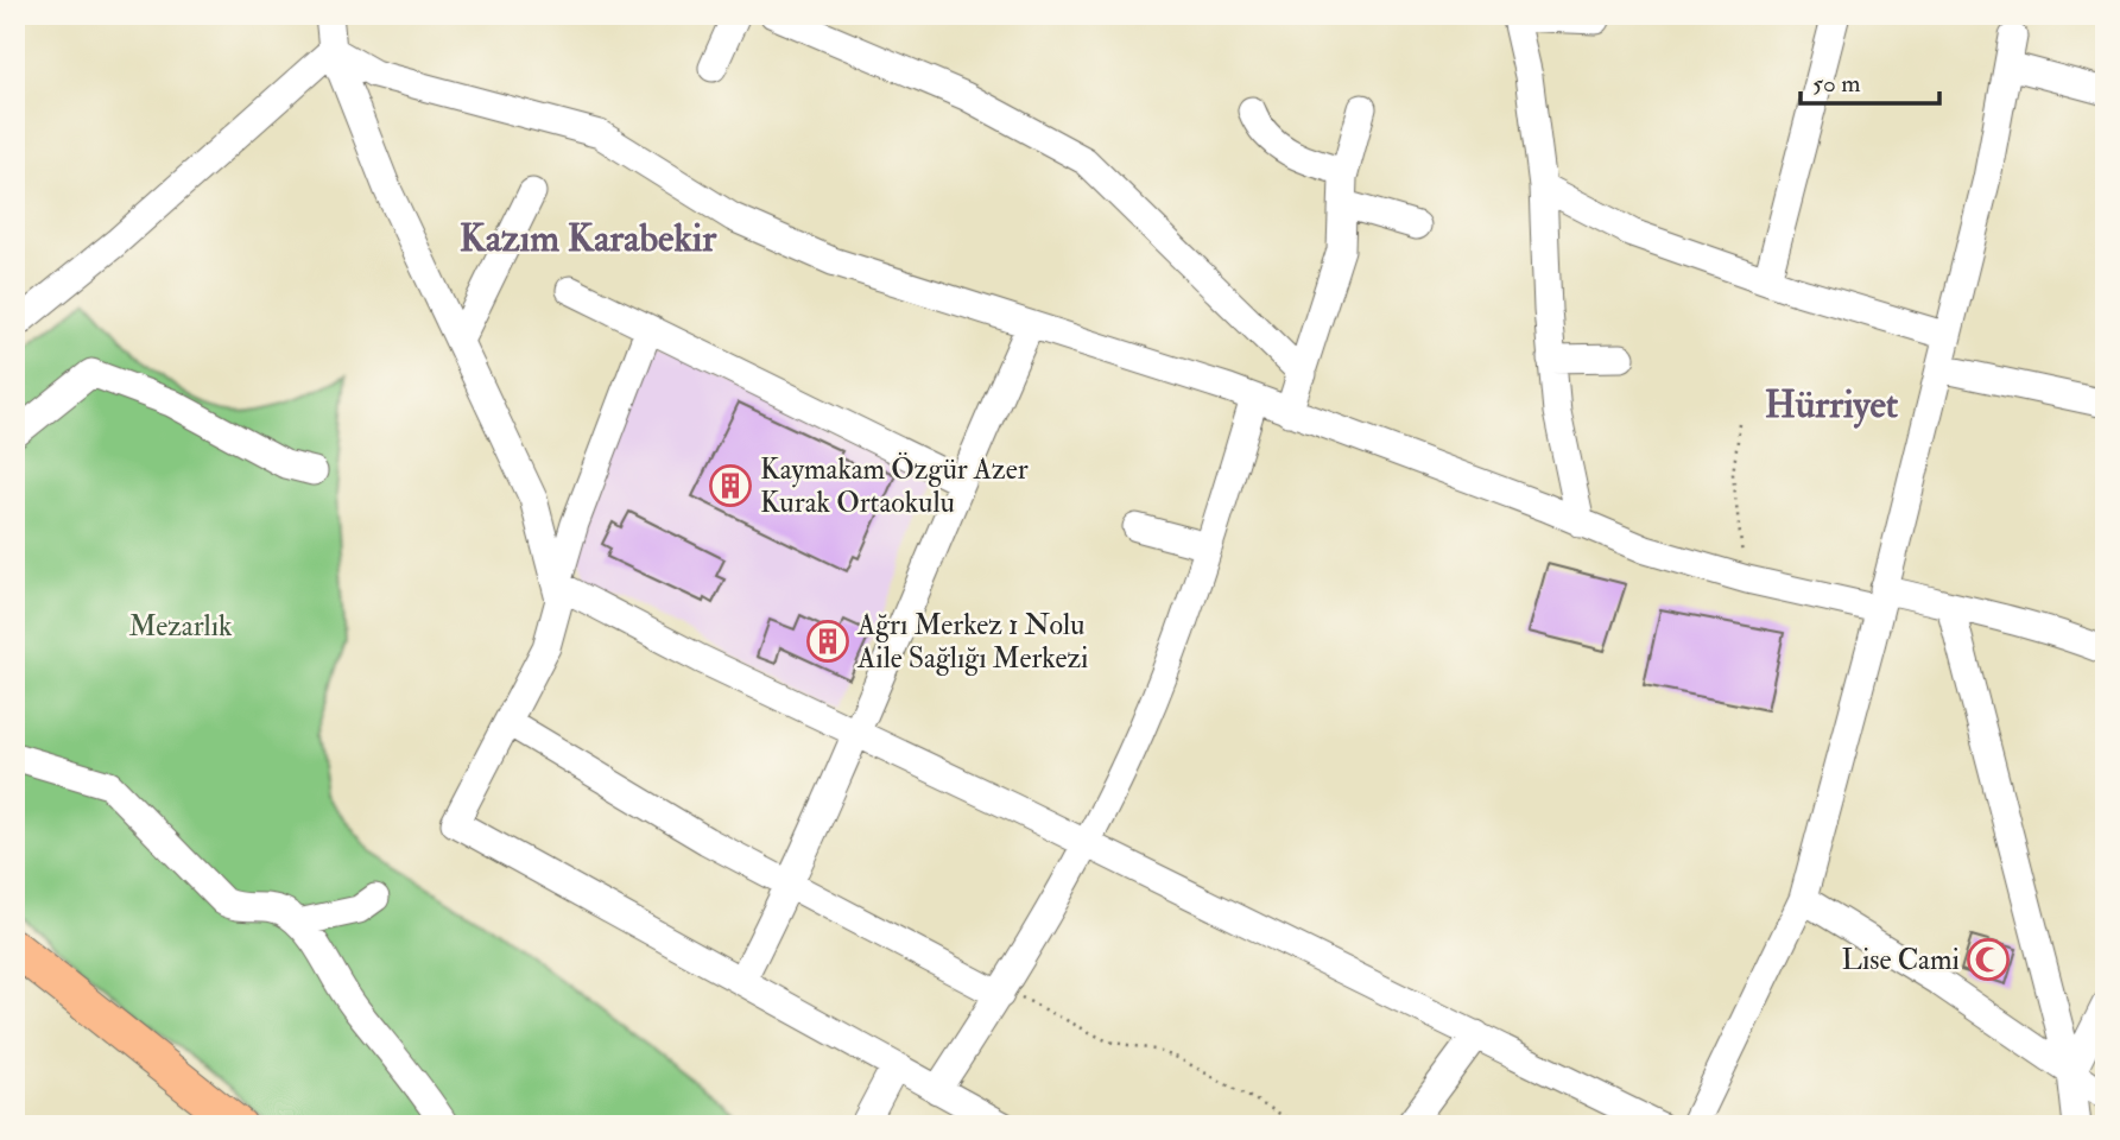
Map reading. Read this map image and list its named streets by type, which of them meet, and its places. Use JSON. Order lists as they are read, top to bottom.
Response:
{
  "districts": ["Kazım Karabekir", "Hürriyet"],
  "parks": ["Mezarlık"],
  "places": {
    "building": ["Kaymakam Özgür Azer Kurak Ortaokulu", "Ağrı Merkez 1 Nolu Aile Sağlığı Merkezi"],
    "mosque": ["Lise Cami"]
  },
  "scale_bar": "50 m"
}
